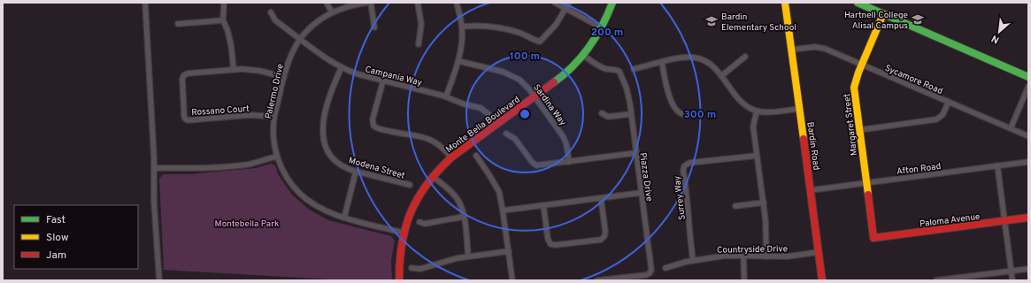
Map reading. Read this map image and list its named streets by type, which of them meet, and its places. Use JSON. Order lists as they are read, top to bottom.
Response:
{
  "streets": {
    "street": [
      "Campania Way",
      "Sycamore Road",
      "Palermo Drive",
      "Sardina Way",
      "Rossano Court",
      "Monte Bella Boulevard",
      "Margaret Street",
      "Bardin Road",
      "Modena Street",
      "Afton Road",
      "Piazza Drive",
      "Surrey Way",
      "Paloma Avenue",
      "Countryside Drive"
    ]
  },
  "crossings": [
    ["Campania Way", "Palermo Drive"],
    ["Campania Way", "Modena Street"],
    ["Sycamore Road", "Margaret Street"],
    ["Sycamore Road", "Bardin Road"],
    ["Palermo Drive", "Rossano Court"],
    ["Palermo Drive", "Monte Bella Boulevard"],
    ["Sardina Way", "Monte Bella Boulevard"],
    ["Monte Bella Boulevard", "Piazza Drive"],
    ["Margaret Street", "Afton Road"],
    ["Margaret Street", "Paloma Avenue"],
    ["Bardin Road", "Afton Road"],
    ["Bardin Road", "Countryside Drive"],
    ["Surrey Way", "Countryside Drive"]
  ],
  "parks": ["Montebella Park"],
  "places": {
    "school or university": ["Hartnell College Alisal Campus", "Bardin Elementary School"]
  },
  "legend": ["Fast", "Slow", "Jam"],
  "north": "bottom left",
  "rings": ["200 m", "100 m", "300 m"]
}
